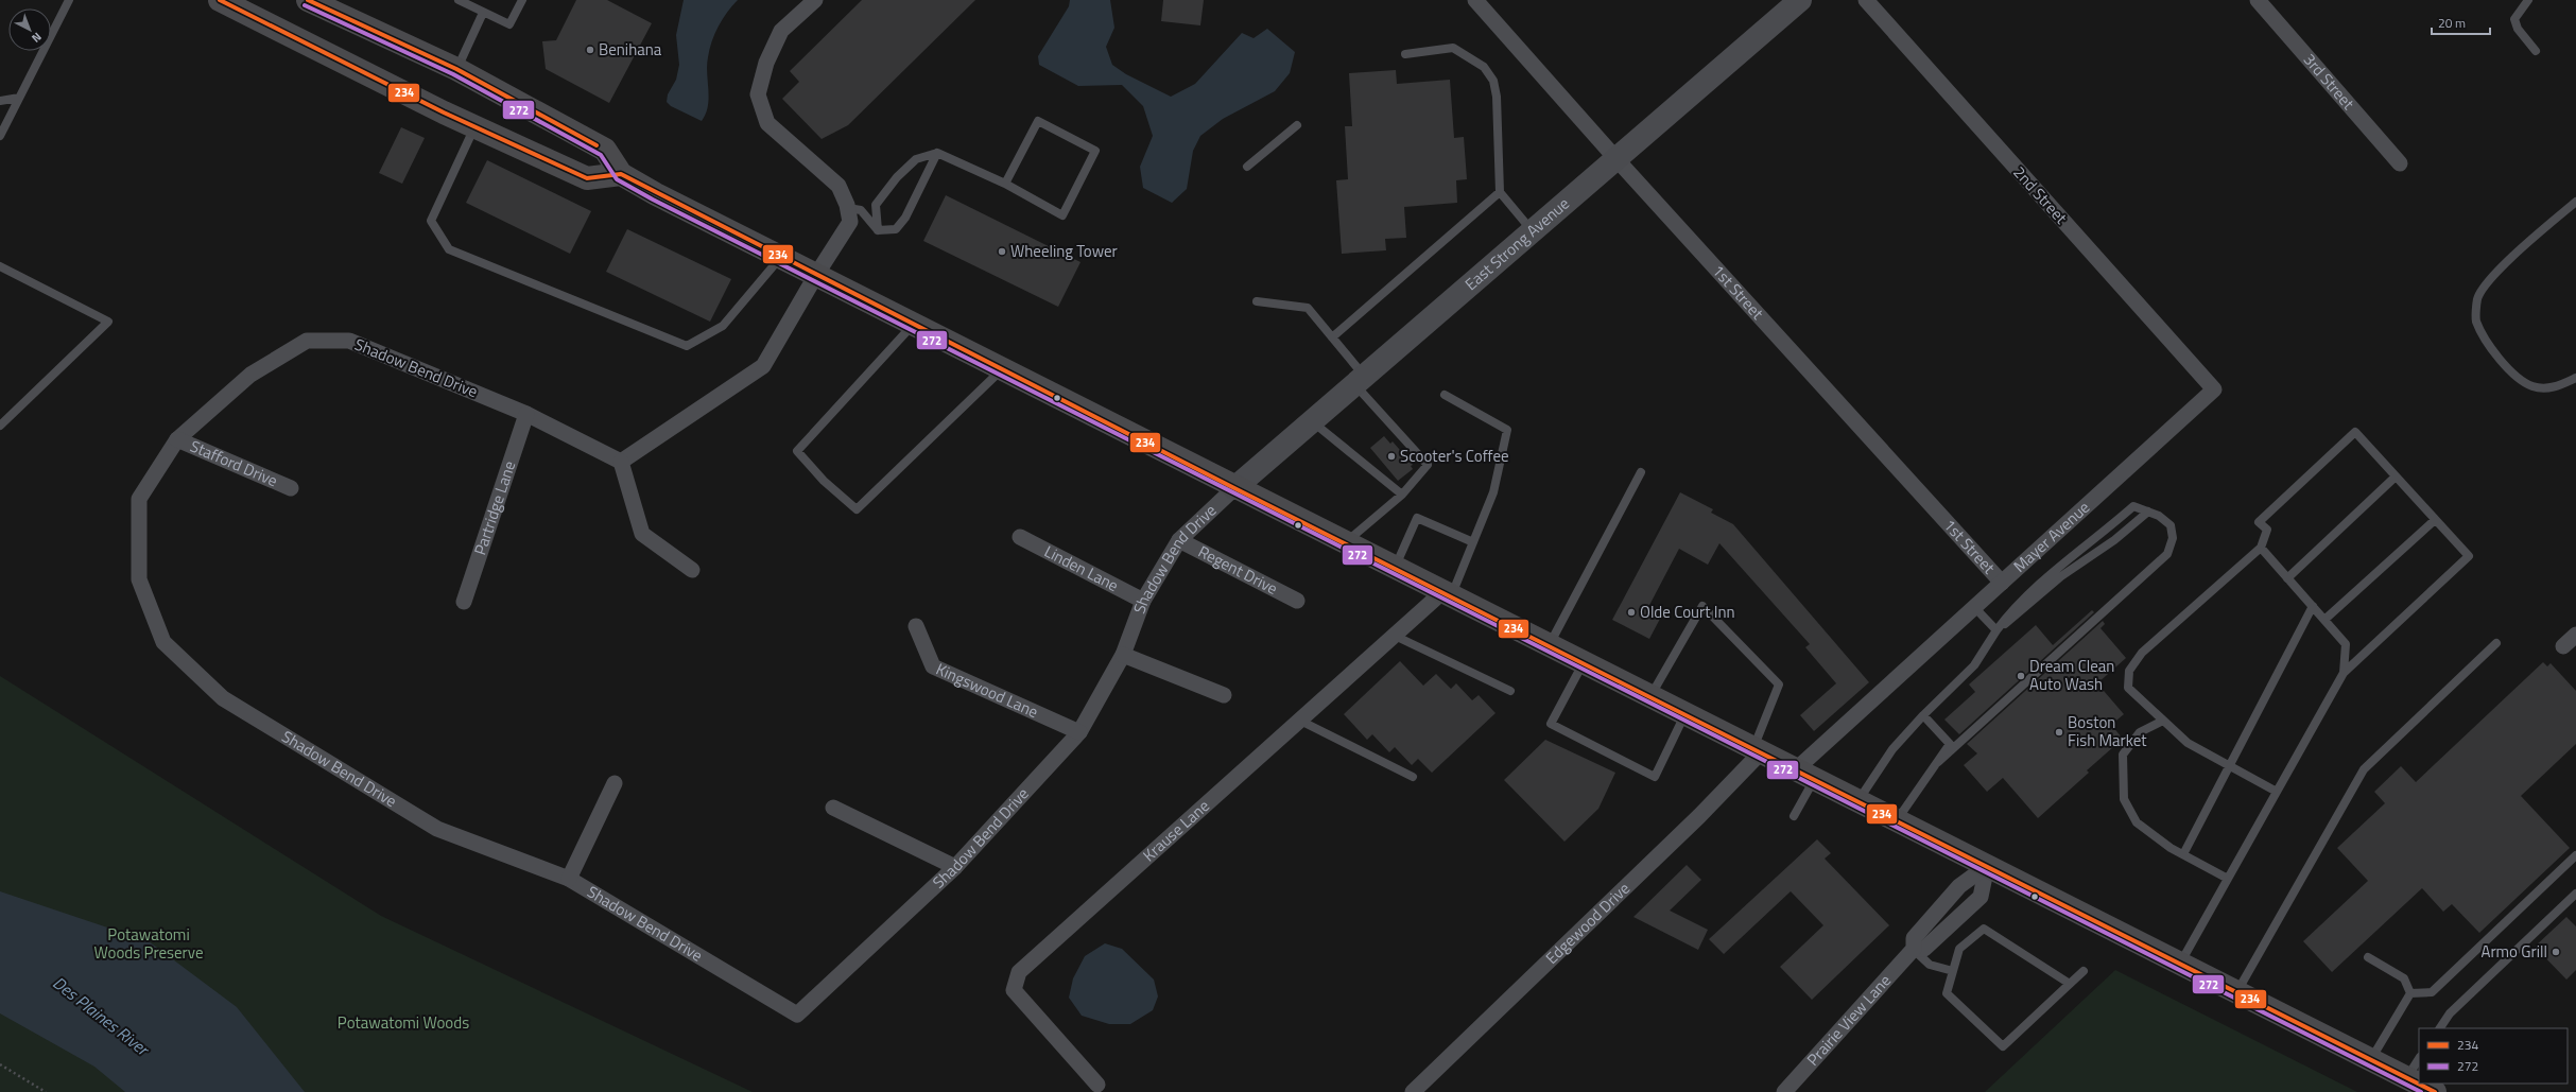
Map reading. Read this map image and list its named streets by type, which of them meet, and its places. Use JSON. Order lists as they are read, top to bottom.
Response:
{
  "streets": {
    "street": [
      "3rd Street",
      "2nd Street",
      "East Strong Avenue",
      "1st Street",
      "Shadow Bend Drive",
      "Stafford Drive",
      "Partridge Lane",
      "Mayer Avenue",
      "Linden Lane",
      "Regent Drive",
      "Kingswood Lane",
      "Krause Lane",
      "Edgewood Drive",
      "Prairie View Lane"
    ]
  },
  "crossings": [
    ["2nd Street", "Mayer Avenue"],
    ["East Strong Avenue", "1st Street"],
    ["East Strong Avenue", "Shadow Bend Drive"],
    ["1st Street", "Mayer Avenue"],
    ["Shadow Bend Drive", "Stafford Drive"],
    ["Shadow Bend Drive", "Partridge Lane"],
    ["Shadow Bend Drive", "Linden Lane"],
    ["Shadow Bend Drive", "Regent Drive"],
    ["Shadow Bend Drive", "Kingswood Lane"]
  ],
  "water": ["Des Plaines River"],
  "parks": ["Potawatomi Woods Preserve", "Potawatomi Woods"],
  "places": [
    "Benihana",
    "Wheeling Tower",
    "Scooter's Coffee",
    "Olde Court Inn",
    "Dream Clean Auto Wash",
    "Boston Fish Market",
    "Armo Grill"
  ],
  "lines": ["transit line 234", "transit line 272"],
  "legend": ["234", "272"],
  "scale_bar": "20 m",
  "north": "bottom right"
}
